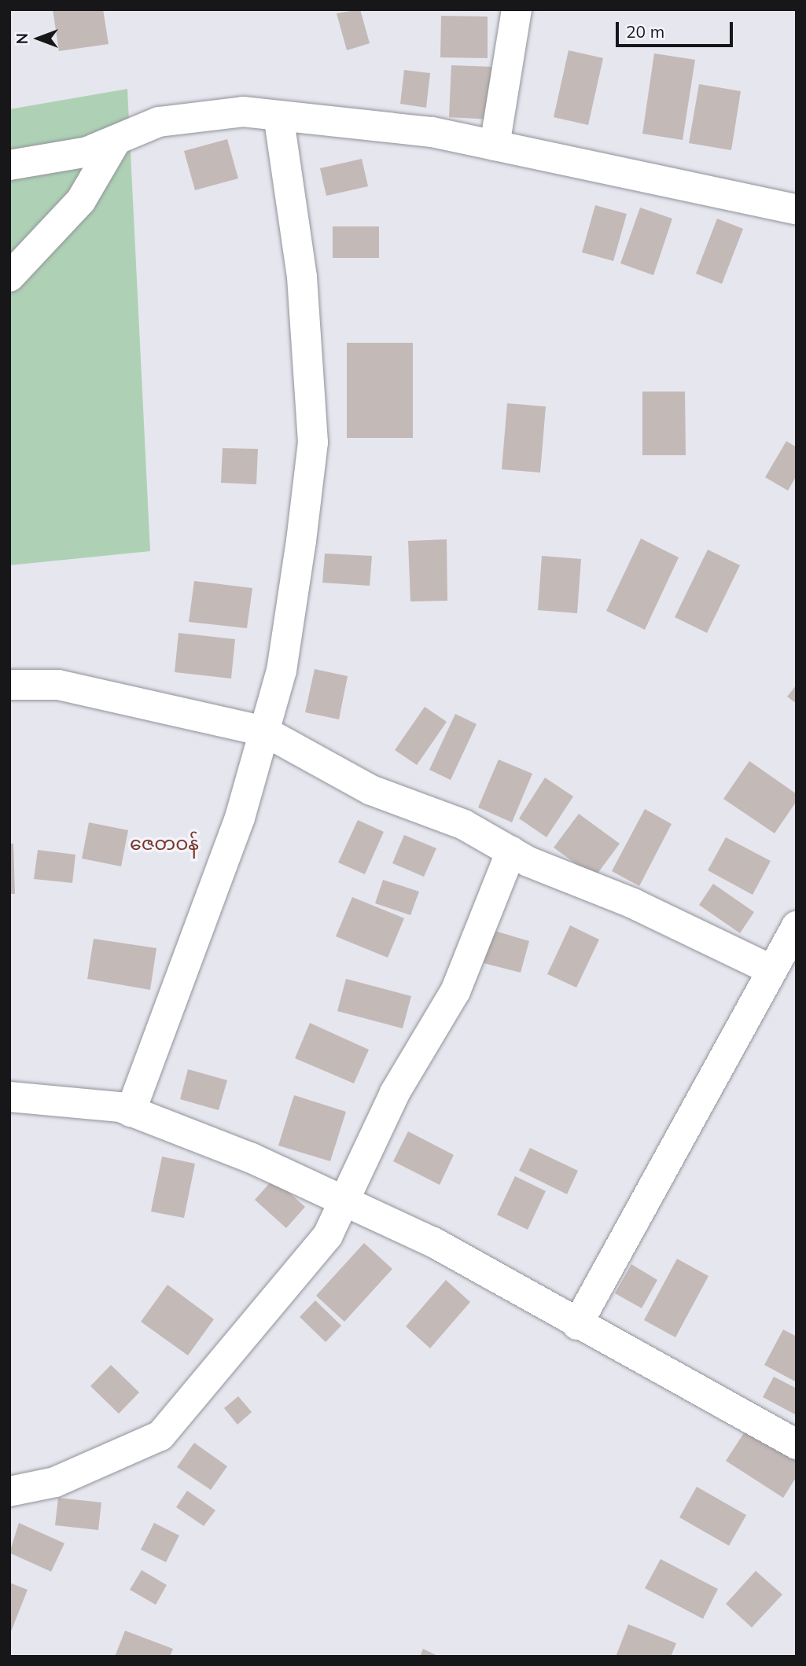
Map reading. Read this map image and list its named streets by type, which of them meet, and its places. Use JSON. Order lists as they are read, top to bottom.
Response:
{
  "districts": ["ဇေတဝန်"],
  "scale_bar": "20 m",
  "north": "left"
}
